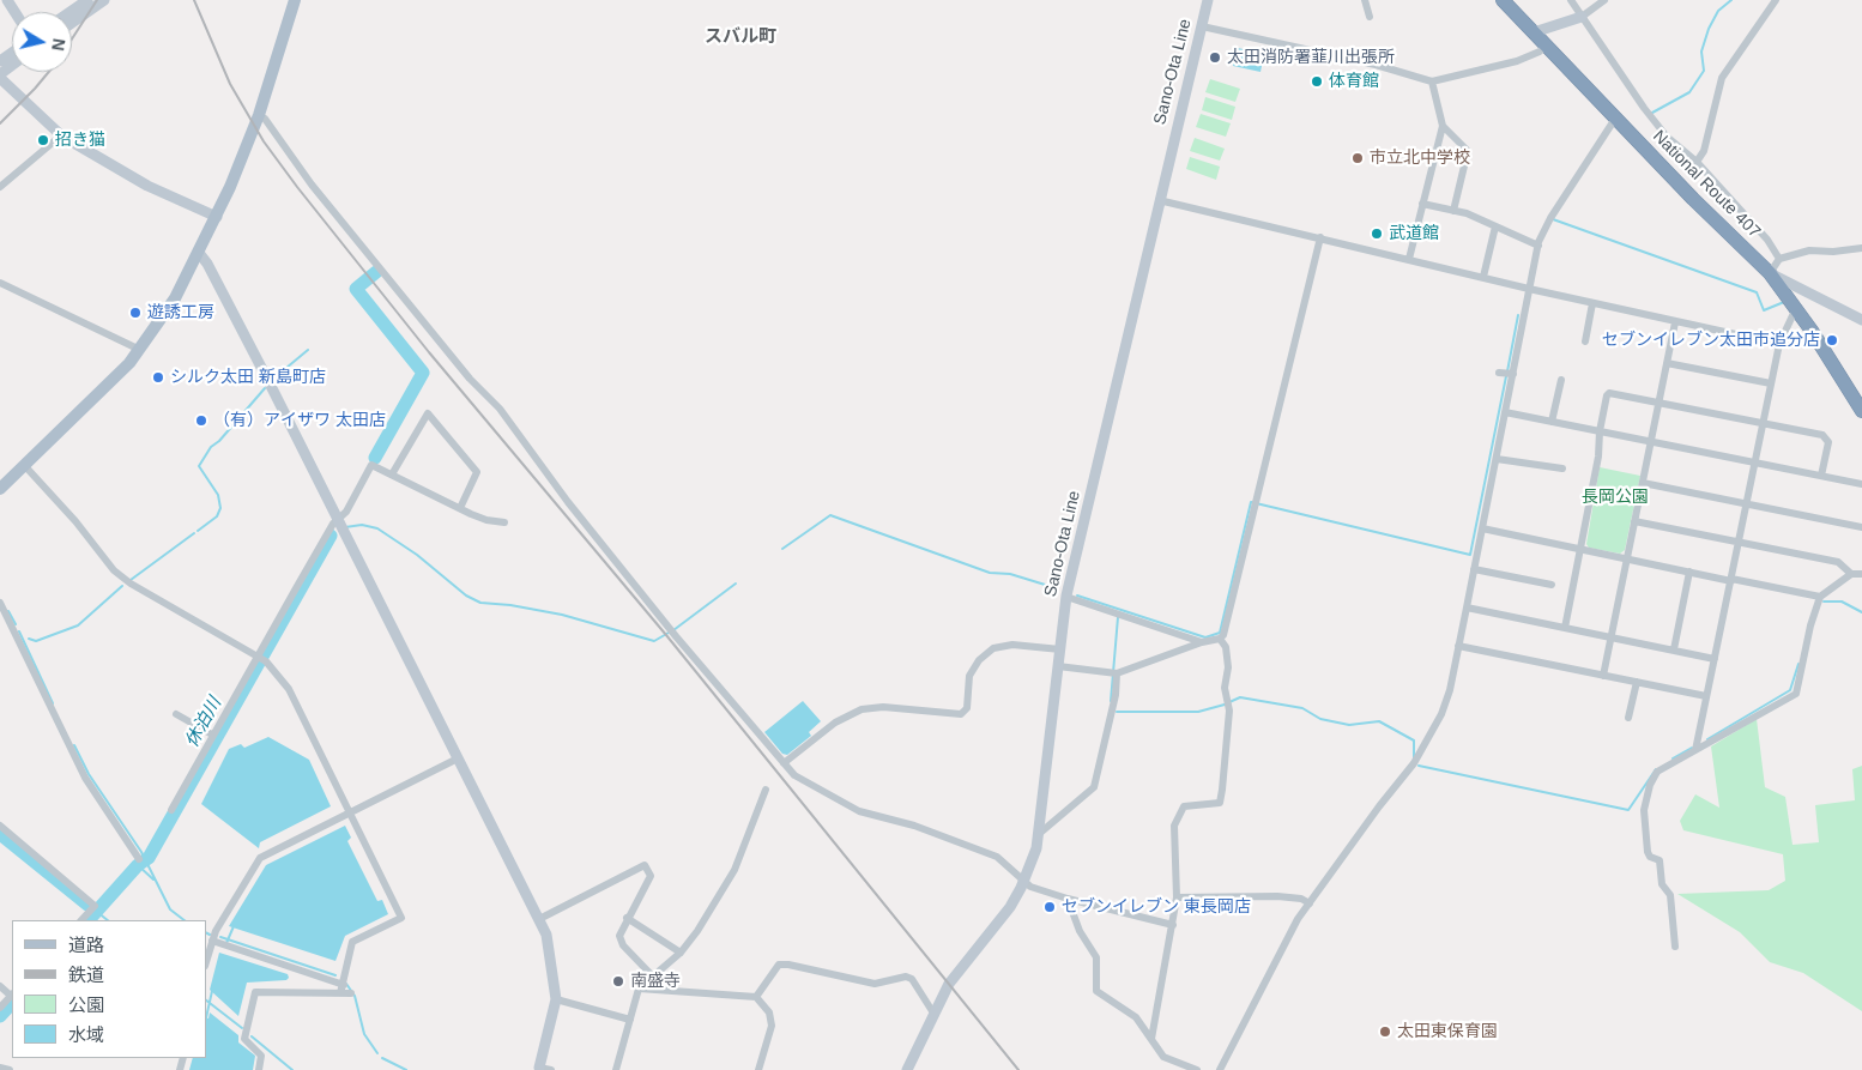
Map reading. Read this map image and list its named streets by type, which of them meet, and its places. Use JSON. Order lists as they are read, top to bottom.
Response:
{
  "streets": {
    "highway": ["National Route 407"],
    "main road": ["Sano-Ota Line"]
  },
  "districts": ["スバル町"],
  "water": ["休泊川"],
  "parks": ["長岡公園"],
  "places": [
    "太田消防署韮川出張所",
    "体育館",
    "招き猫",
    "市立北中学校",
    "武道館",
    "遊誘工房",
    "セブンイレブン太田市追分店",
    "シルク太田 新島町店",
    "（有）アイザワ 太田店",
    "セブンイレブン 東長岡店",
    "南盛寺",
    "太田東保育園"
  ],
  "legend": [
    "道路",
    "鉄道",
    "公園",
    "水域"
  ],
  "north": "right"
}
